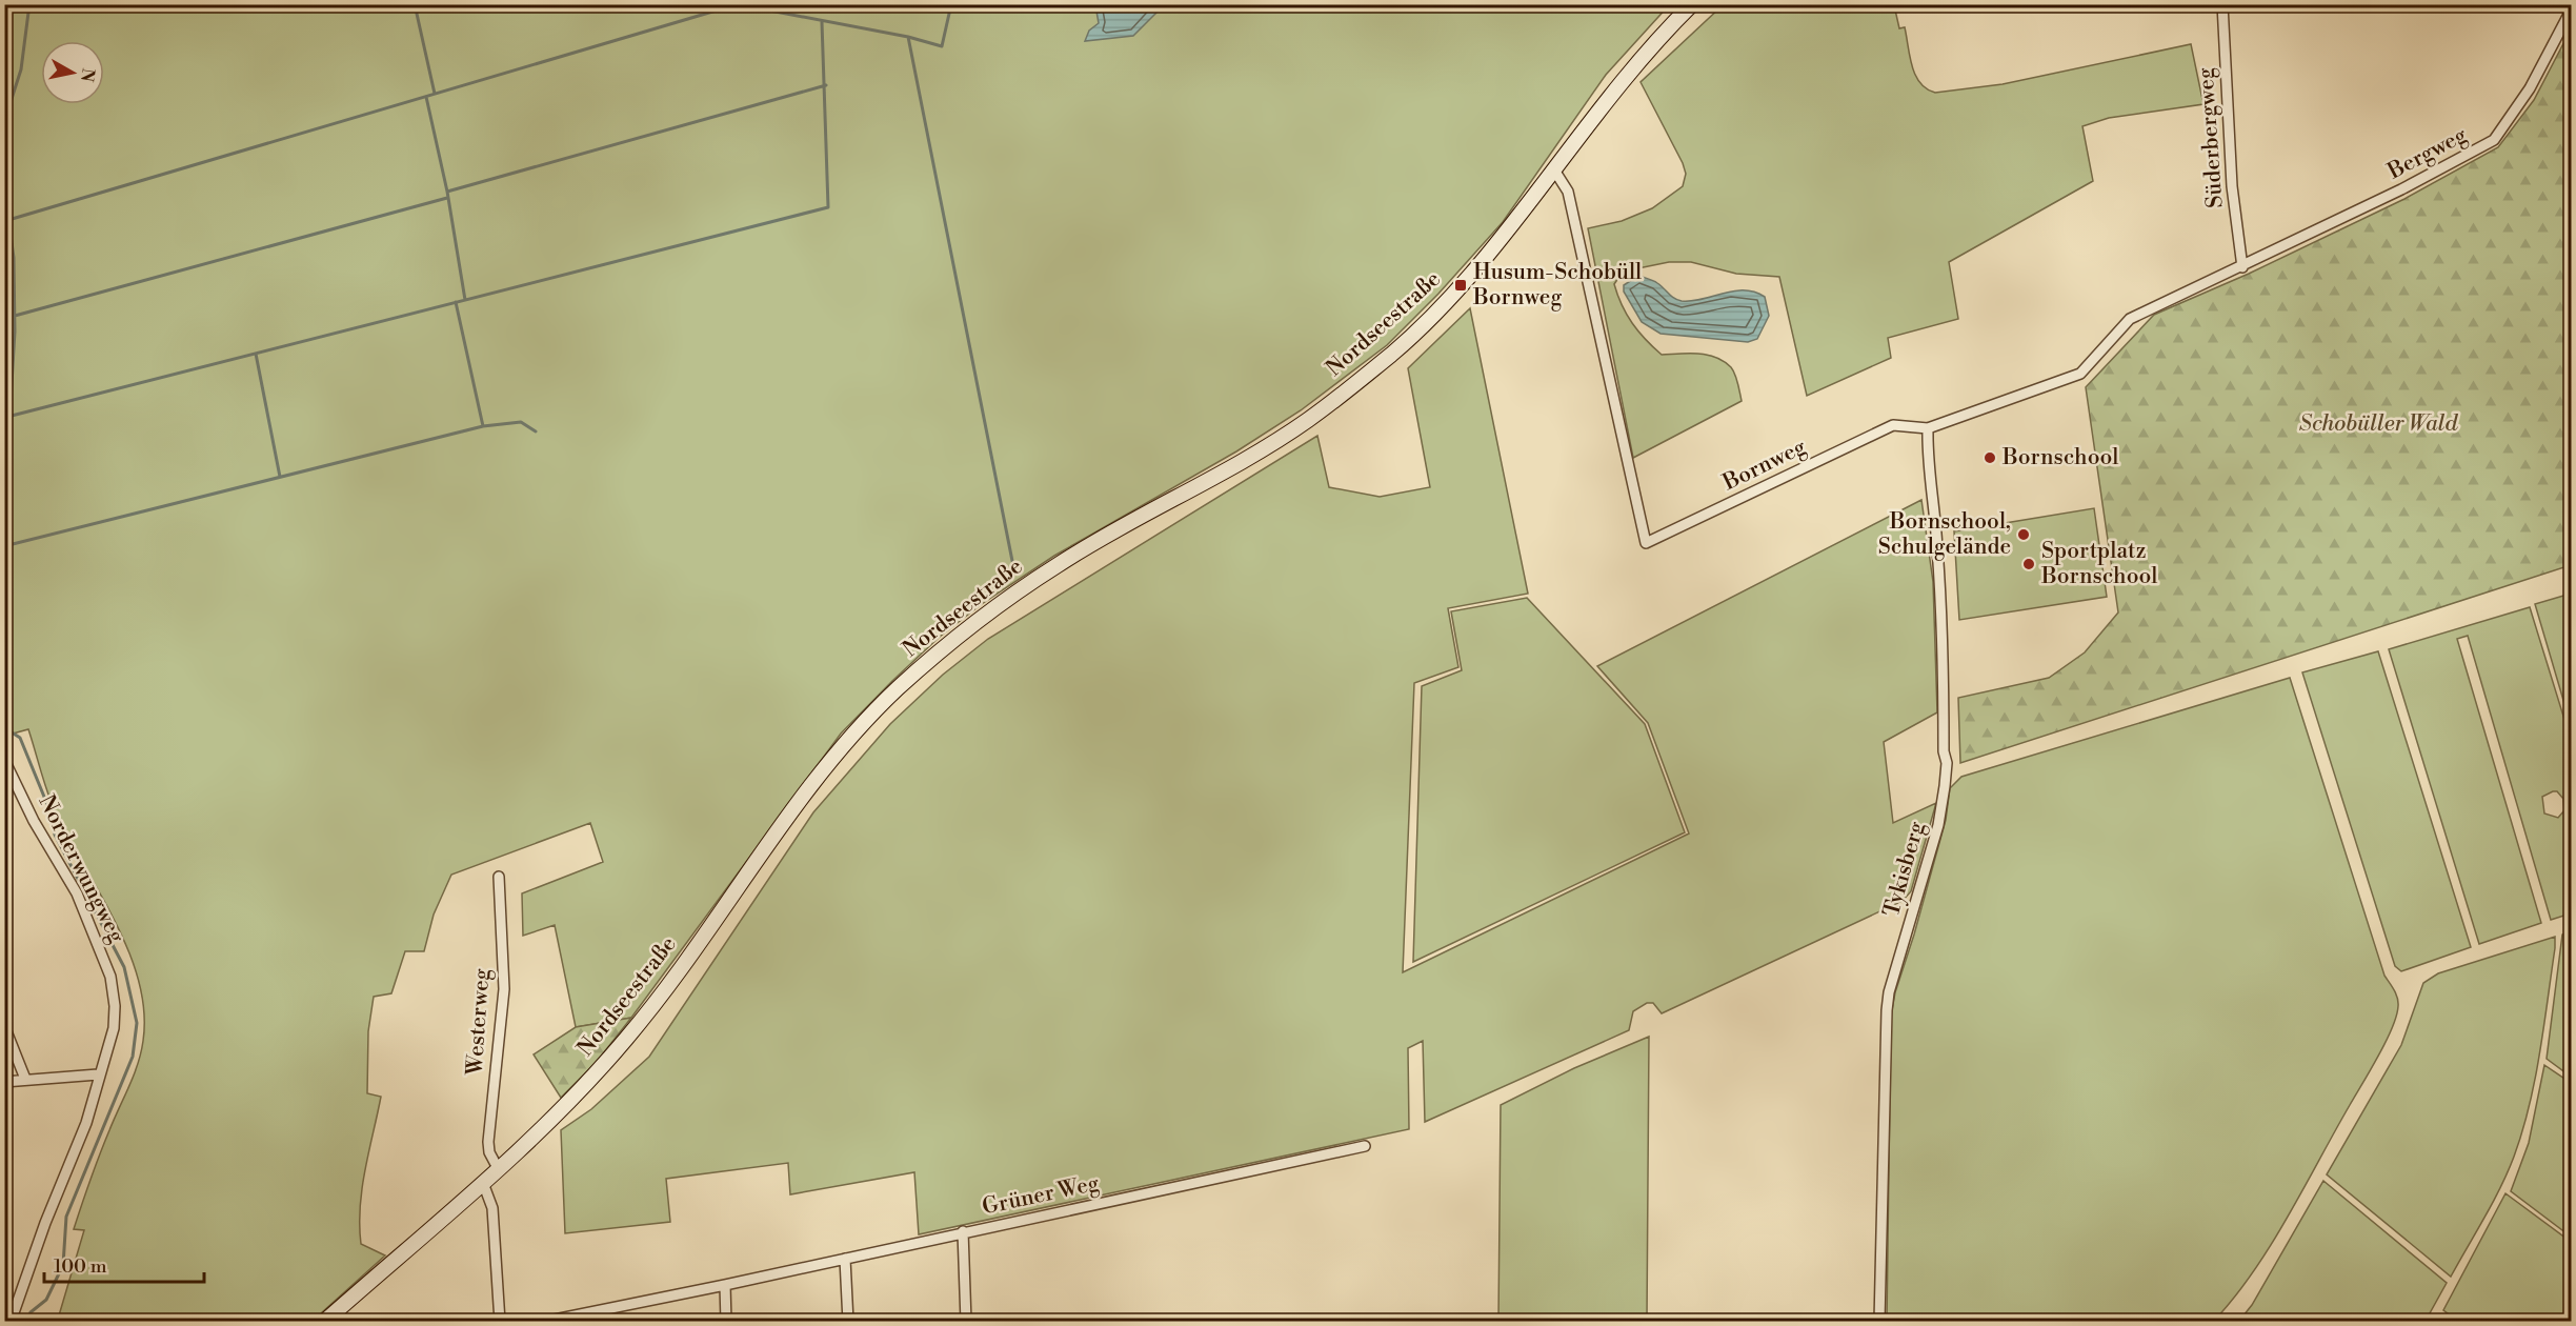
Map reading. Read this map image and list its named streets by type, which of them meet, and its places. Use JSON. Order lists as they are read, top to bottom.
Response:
{
  "streets": {
    "main road": ["Nordseestraße"],
    "street": [
      "Süderbergweg",
      "Bergweg",
      "Bornweg",
      "Norderwungweg",
      "Tykisberg",
      "Westerweg",
      "Grüner Weg"
    ]
  },
  "crossings": [
    ["Süderbergweg", "Bergweg"],
    ["Süderbergweg", "Bornweg"],
    ["Bergweg", "Bornweg"],
    ["Nordseestraße", "Bornweg"],
    ["Nordseestraße", "Westerweg"],
    ["Bornweg", "Tykisberg"]
  ],
  "parks": ["Schobüller Wald"],
  "places": {
    "transit": ["Husum-Schobüll Bornweg"],
    "other": ["Bornschool", "Bornschool, Schulgelände", "Sportplatz Bornschool"]
  },
  "scale_bar": "100 m",
  "north": "right"
}
